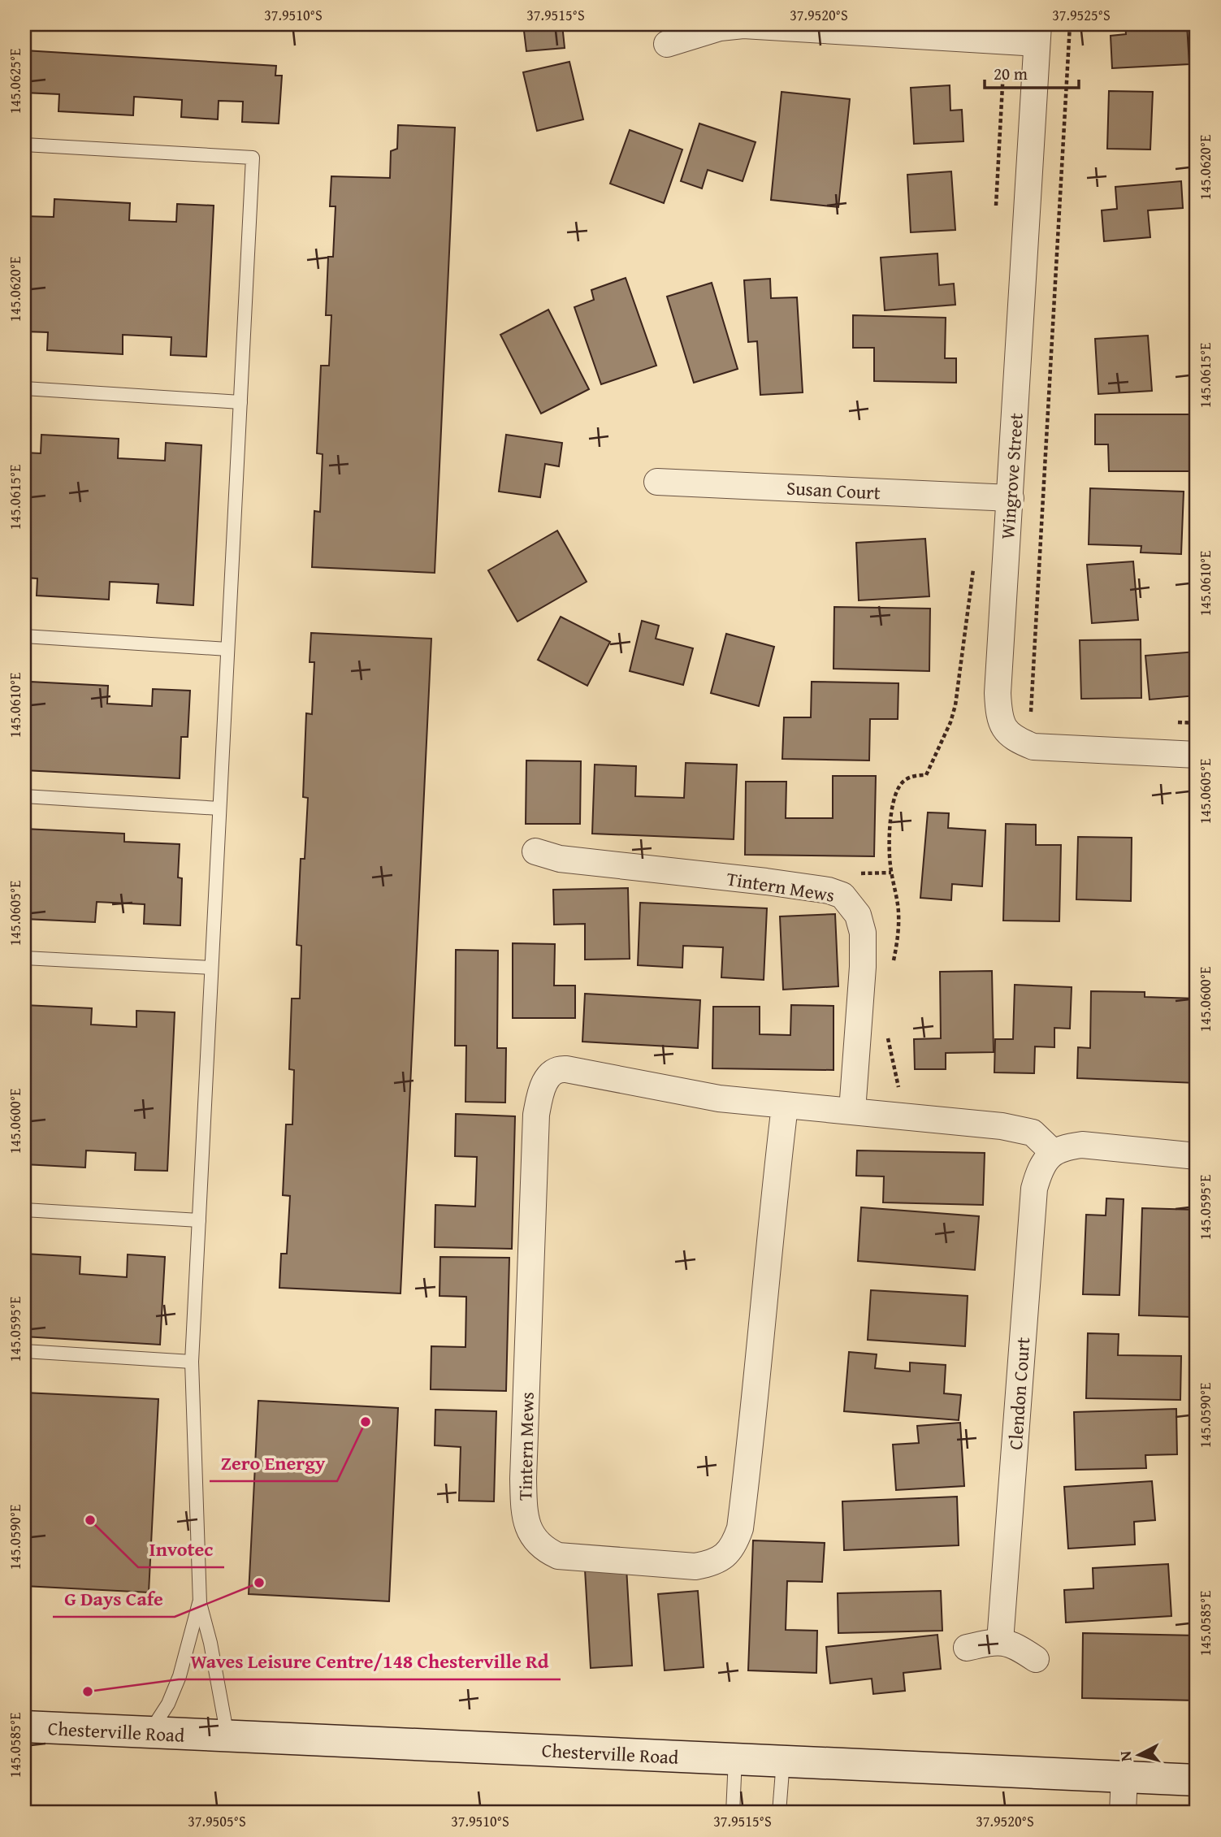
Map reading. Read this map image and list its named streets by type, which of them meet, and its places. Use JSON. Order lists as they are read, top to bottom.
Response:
{
  "streets": {
    "main road": ["Chesterville Road"],
    "street": [
      "Wingrove Street",
      "Susan Court",
      "Tintern Mews",
      "Clendon Court"
    ]
  },
  "crossings": [
    ["Wingrove Street", "Susan Court"],
    ["Tintern Mews", "Clendon Court"]
  ],
  "places": [
    "Zero Energy",
    "Invotec",
    "G Days Cafe",
    "Waves Leisure Centre/148 Chesterville Rd"
  ],
  "scale_bar": "20 m",
  "north": "left",
  "coordinates": [
    "37.9510°S",
    "37.9515°S",
    "37.9520°S",
    "37.9525°S",
    "145.0625°E",
    "145.0620°E",
    "145.0615°E",
    "145.0610°E",
    "145.0605°E",
    "145.0600°E",
    "145.0595°E",
    "145.0590°E",
    "145.0585°E",
    "37.9505°S"
  ]
}
